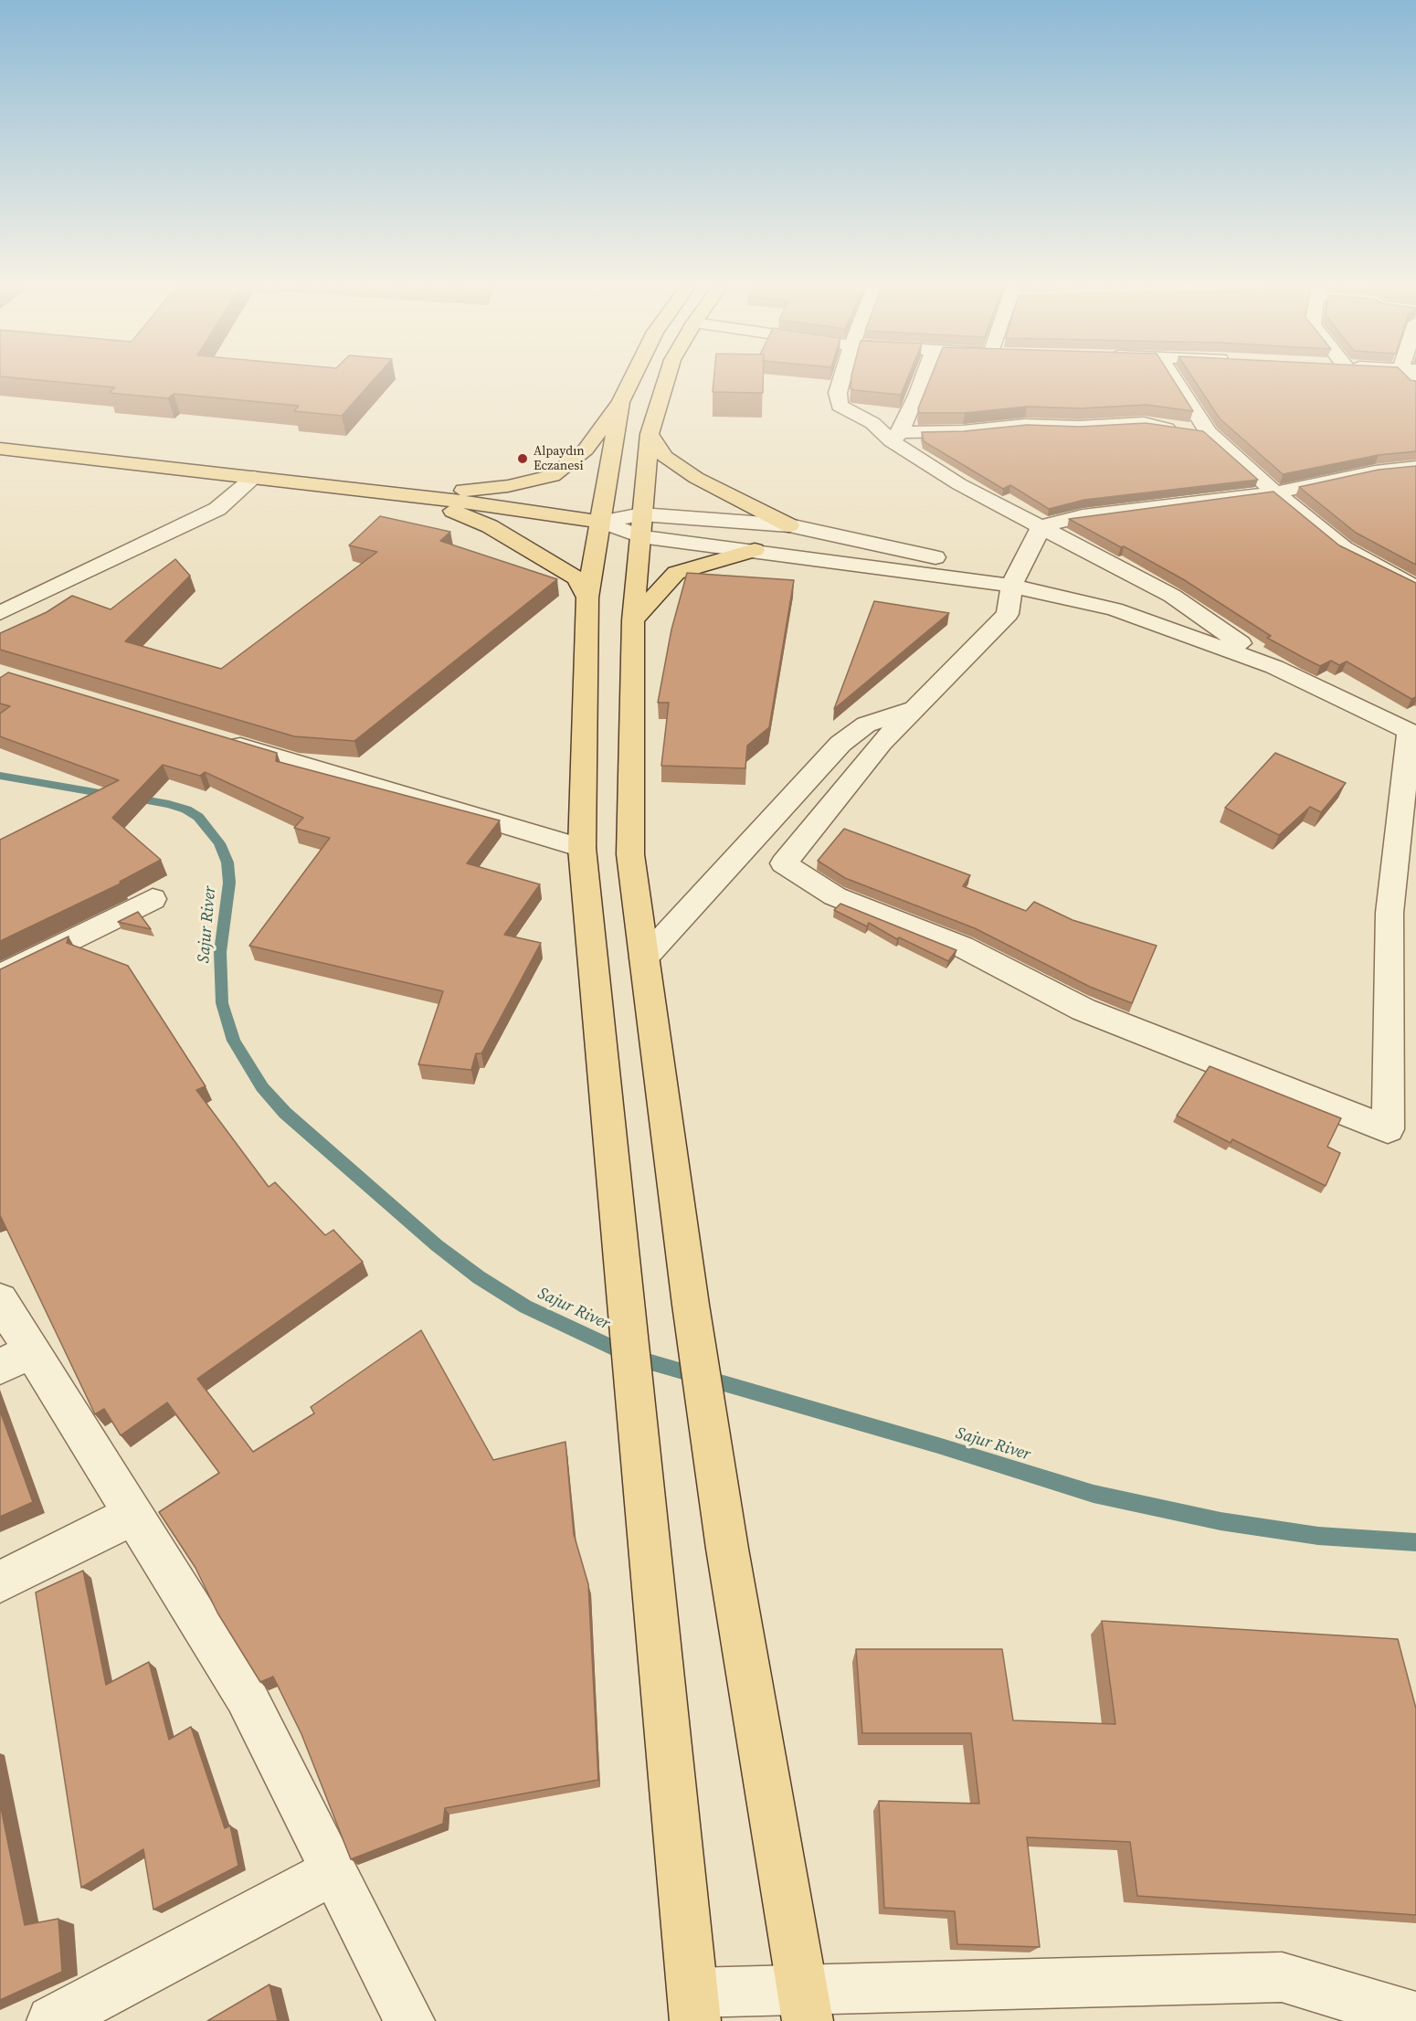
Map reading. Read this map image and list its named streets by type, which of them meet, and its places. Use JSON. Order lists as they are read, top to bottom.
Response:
{
  "water": ["Sajur River"],
  "places": ["Alpaydın Eczanesi"]
}
